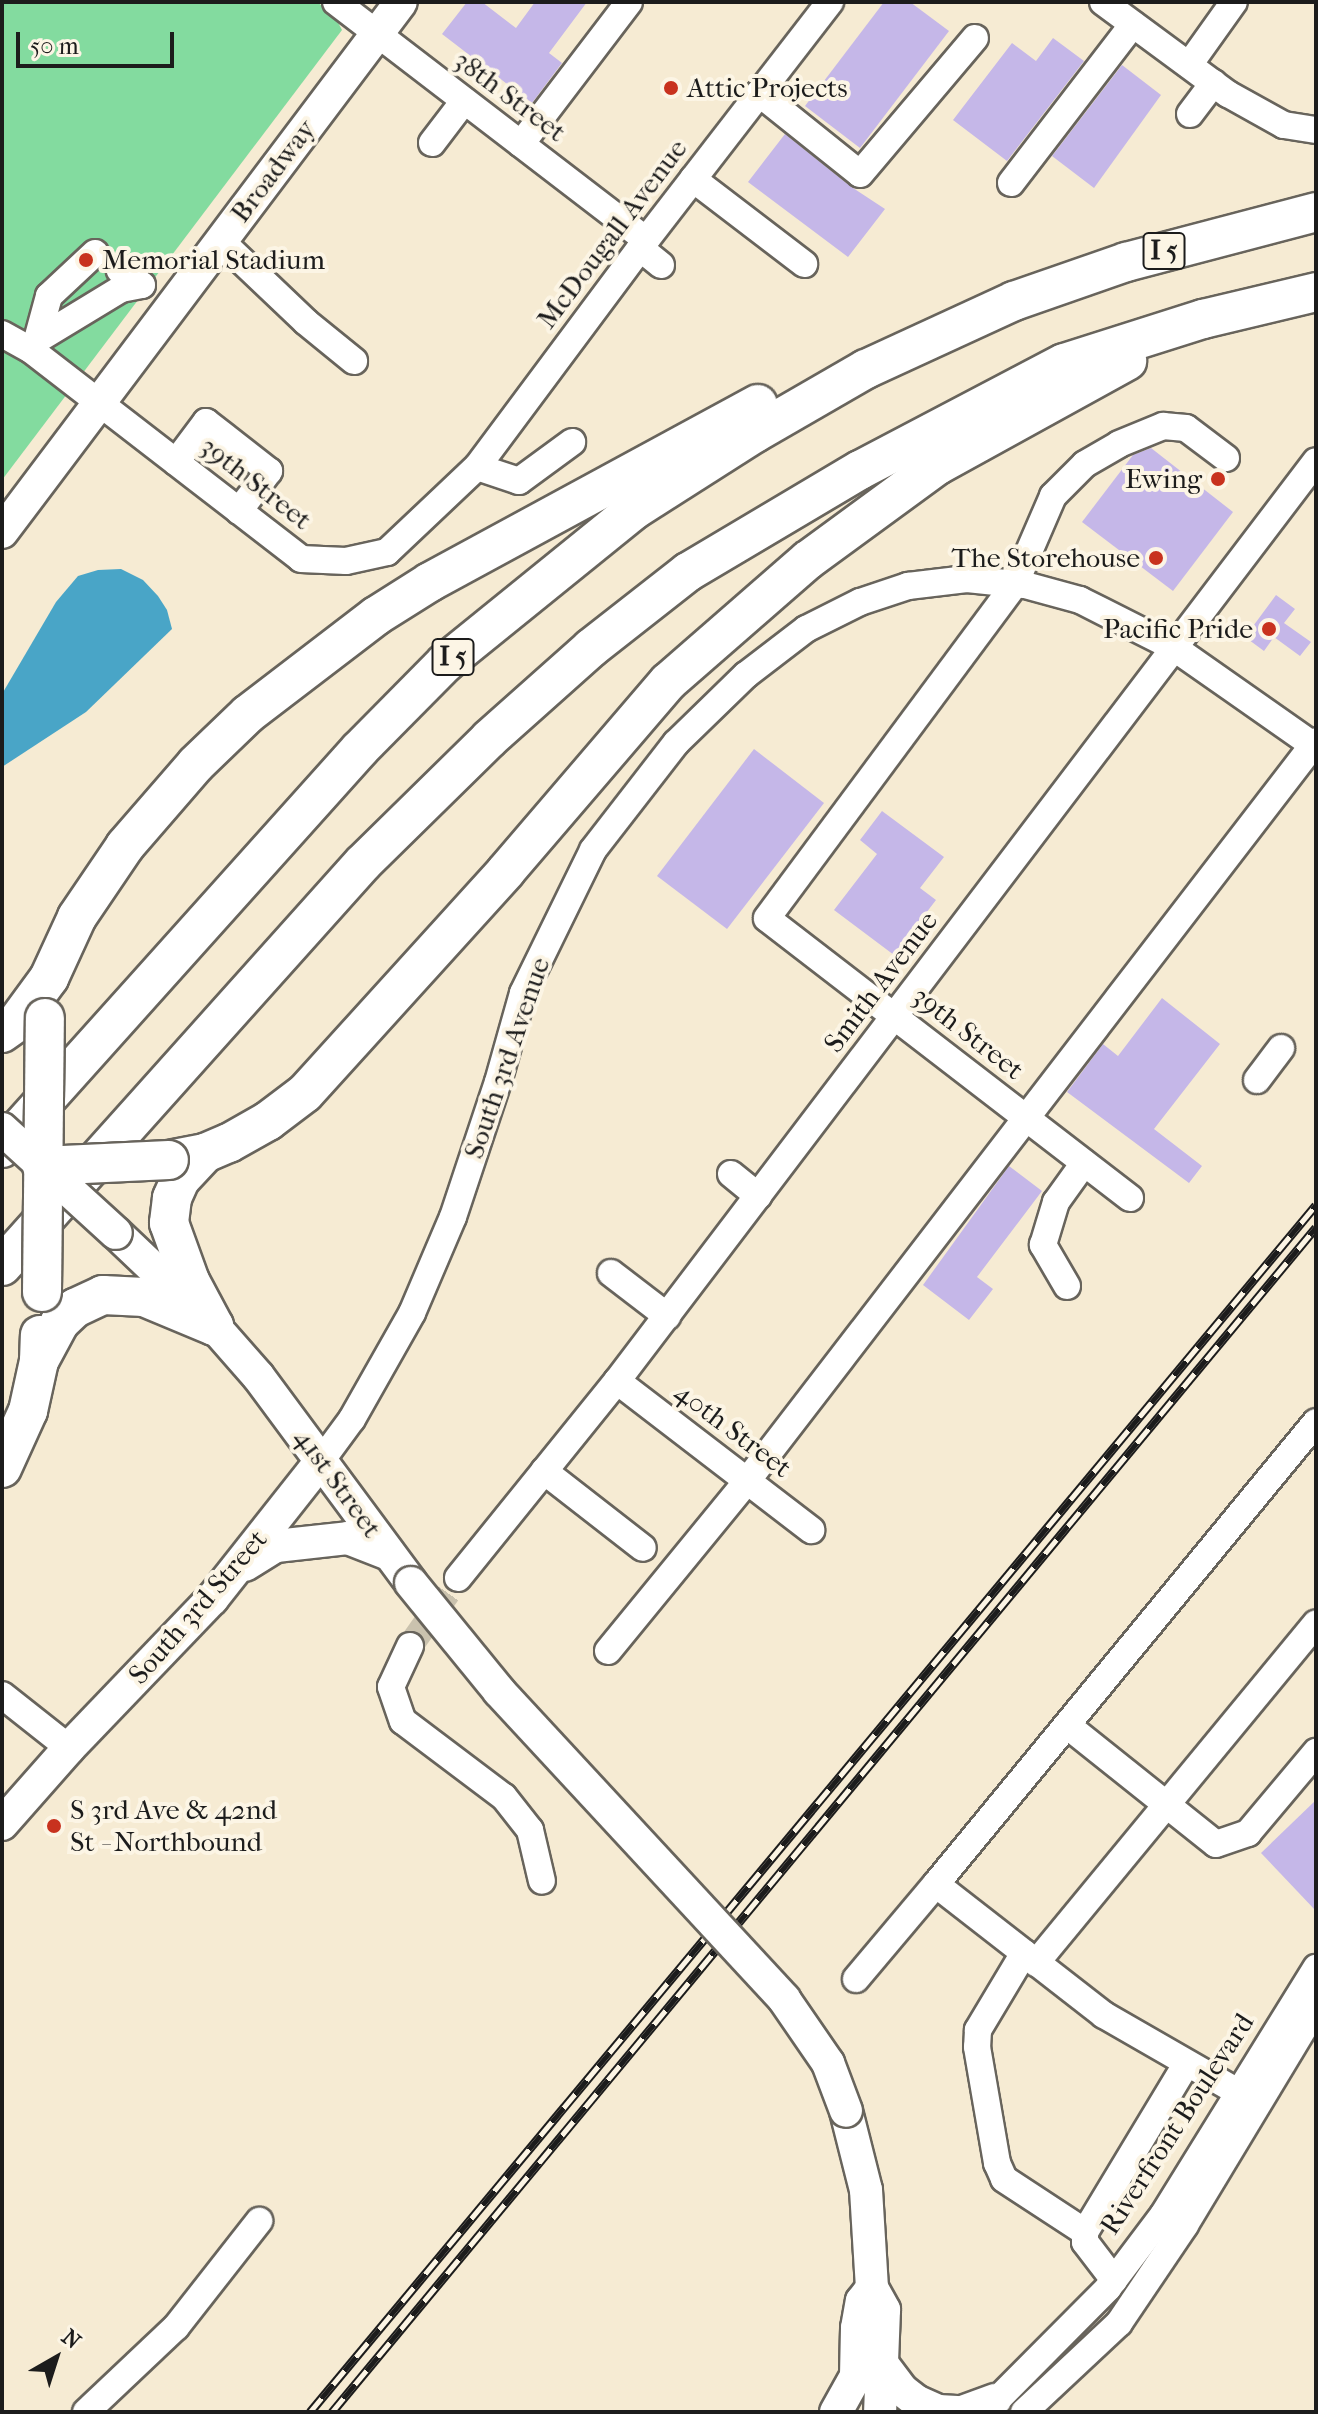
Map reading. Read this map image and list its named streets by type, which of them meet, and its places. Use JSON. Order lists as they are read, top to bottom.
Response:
{
  "streets": {
    "highway": ["I 5"],
    "main road": ["Broadway", "41st Street", "South 3rd Street"],
    "street": [
      "38th Street",
      "McDougall Avenue",
      "39th Street",
      "Smith Avenue",
      "South 3rd Avenue",
      "40th Street",
      "Riverfront Boulevard"
    ]
  },
  "crossings": [
    ["38th Street", "Broadway"],
    ["38th Street", "McDougall Avenue"],
    ["Broadway", "39th Street"],
    ["McDougall Avenue", "39th Street"],
    ["39th Street", "Smith Avenue"],
    ["39th Street", "South 3rd Avenue"],
    ["Smith Avenue", "South 3rd Avenue"],
    ["Smith Avenue", "40th Street"],
    ["South 3rd Avenue", "41st Street"],
    ["South 3rd Avenue", "South 3rd Street"],
    ["41st Street", "South 3rd Street"]
  ],
  "places": [
    "Attic Projects",
    "Memorial Stadium",
    "Ewing",
    "The Storehouse",
    "Pacific Pride",
    "S 3rd Ave & 42nd St - Northbound"
  ],
  "scale_bar": "50 m",
  "north": "top right"
}
